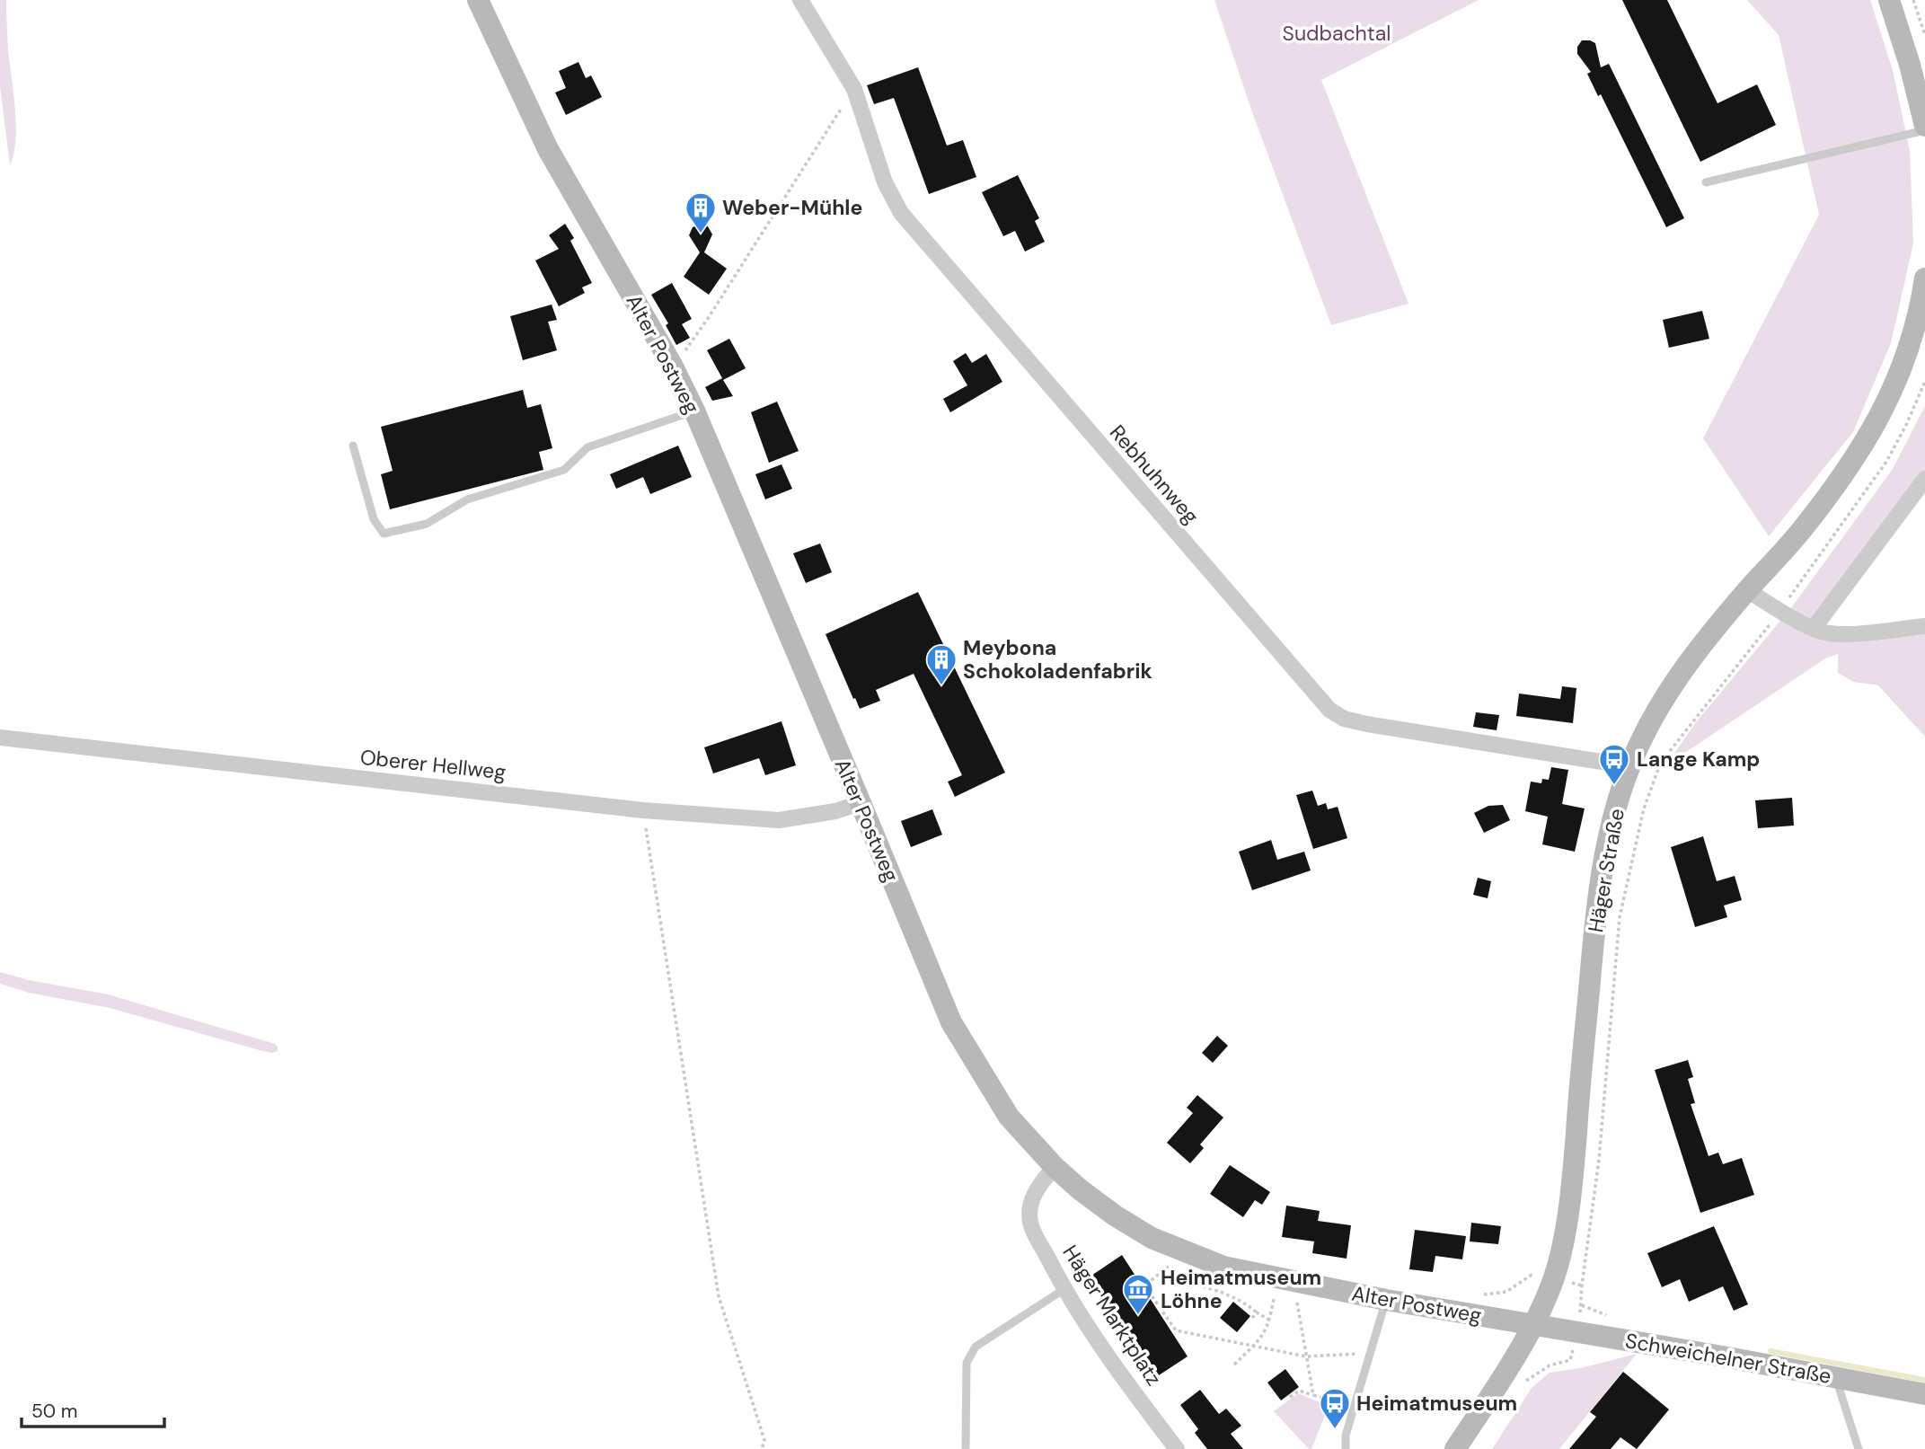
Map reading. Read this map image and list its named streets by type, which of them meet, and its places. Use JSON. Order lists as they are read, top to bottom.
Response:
{
  "streets": {
    "street": [
      "Alter Postweg",
      "Rebhuhnweg",
      "Oberer Hellweg",
      "Häger Straße",
      "Häger Marktplatz",
      "Schweichelner Straße"
    ]
  },
  "crossings": [
    ["Alter Postweg", "Oberer Hellweg"],
    ["Alter Postweg", "Häger Straße"],
    ["Alter Postweg", "Häger Marktplatz"],
    ["Alter Postweg", "Schweichelner Straße"],
    ["Rebhuhnweg", "Häger Straße"],
    ["Häger Straße", "Schweichelner Straße"]
  ],
  "parks": ["Sudbachtal"],
  "places": {
    "building": ["Weber-Mühle", "Meybona Schokoladenfabrik"],
    "bus stop": ["Lange Kamp", "Heimatmuseum"],
    "museum": ["Heimatmuseum Löhne"]
  },
  "scale_bar": "50 m"
}
